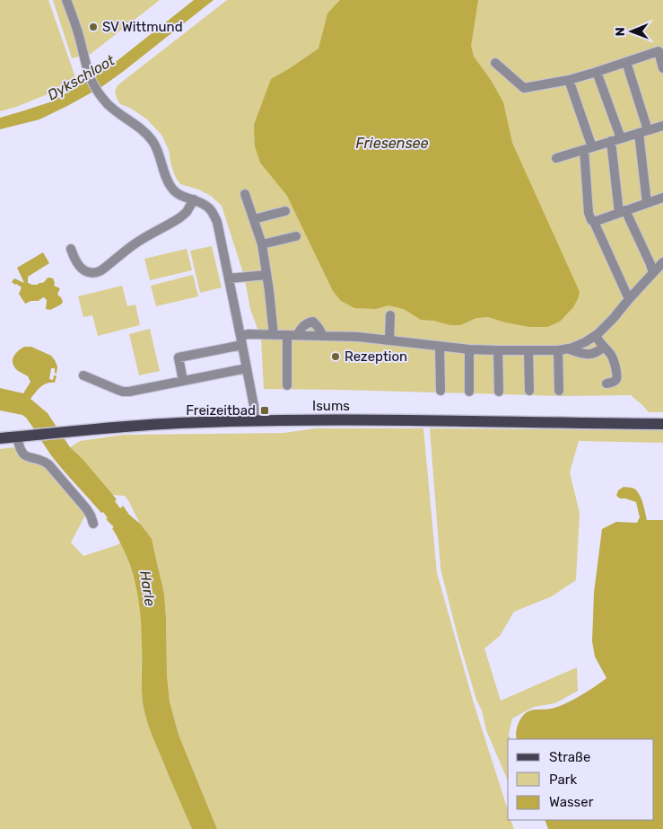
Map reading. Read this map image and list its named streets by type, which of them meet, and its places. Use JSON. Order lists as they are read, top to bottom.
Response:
{
  "streets": {
    "main road": ["Isums"]
  },
  "water": ["Dykschloot", "Friesensee", "Harle"],
  "places": {
    "other": ["SV Wittmund", "Rezeption"],
    "transit": ["Freizeitbad"]
  },
  "legend": ["Straße", "Park", "Wasser"],
  "north": "left"
}
